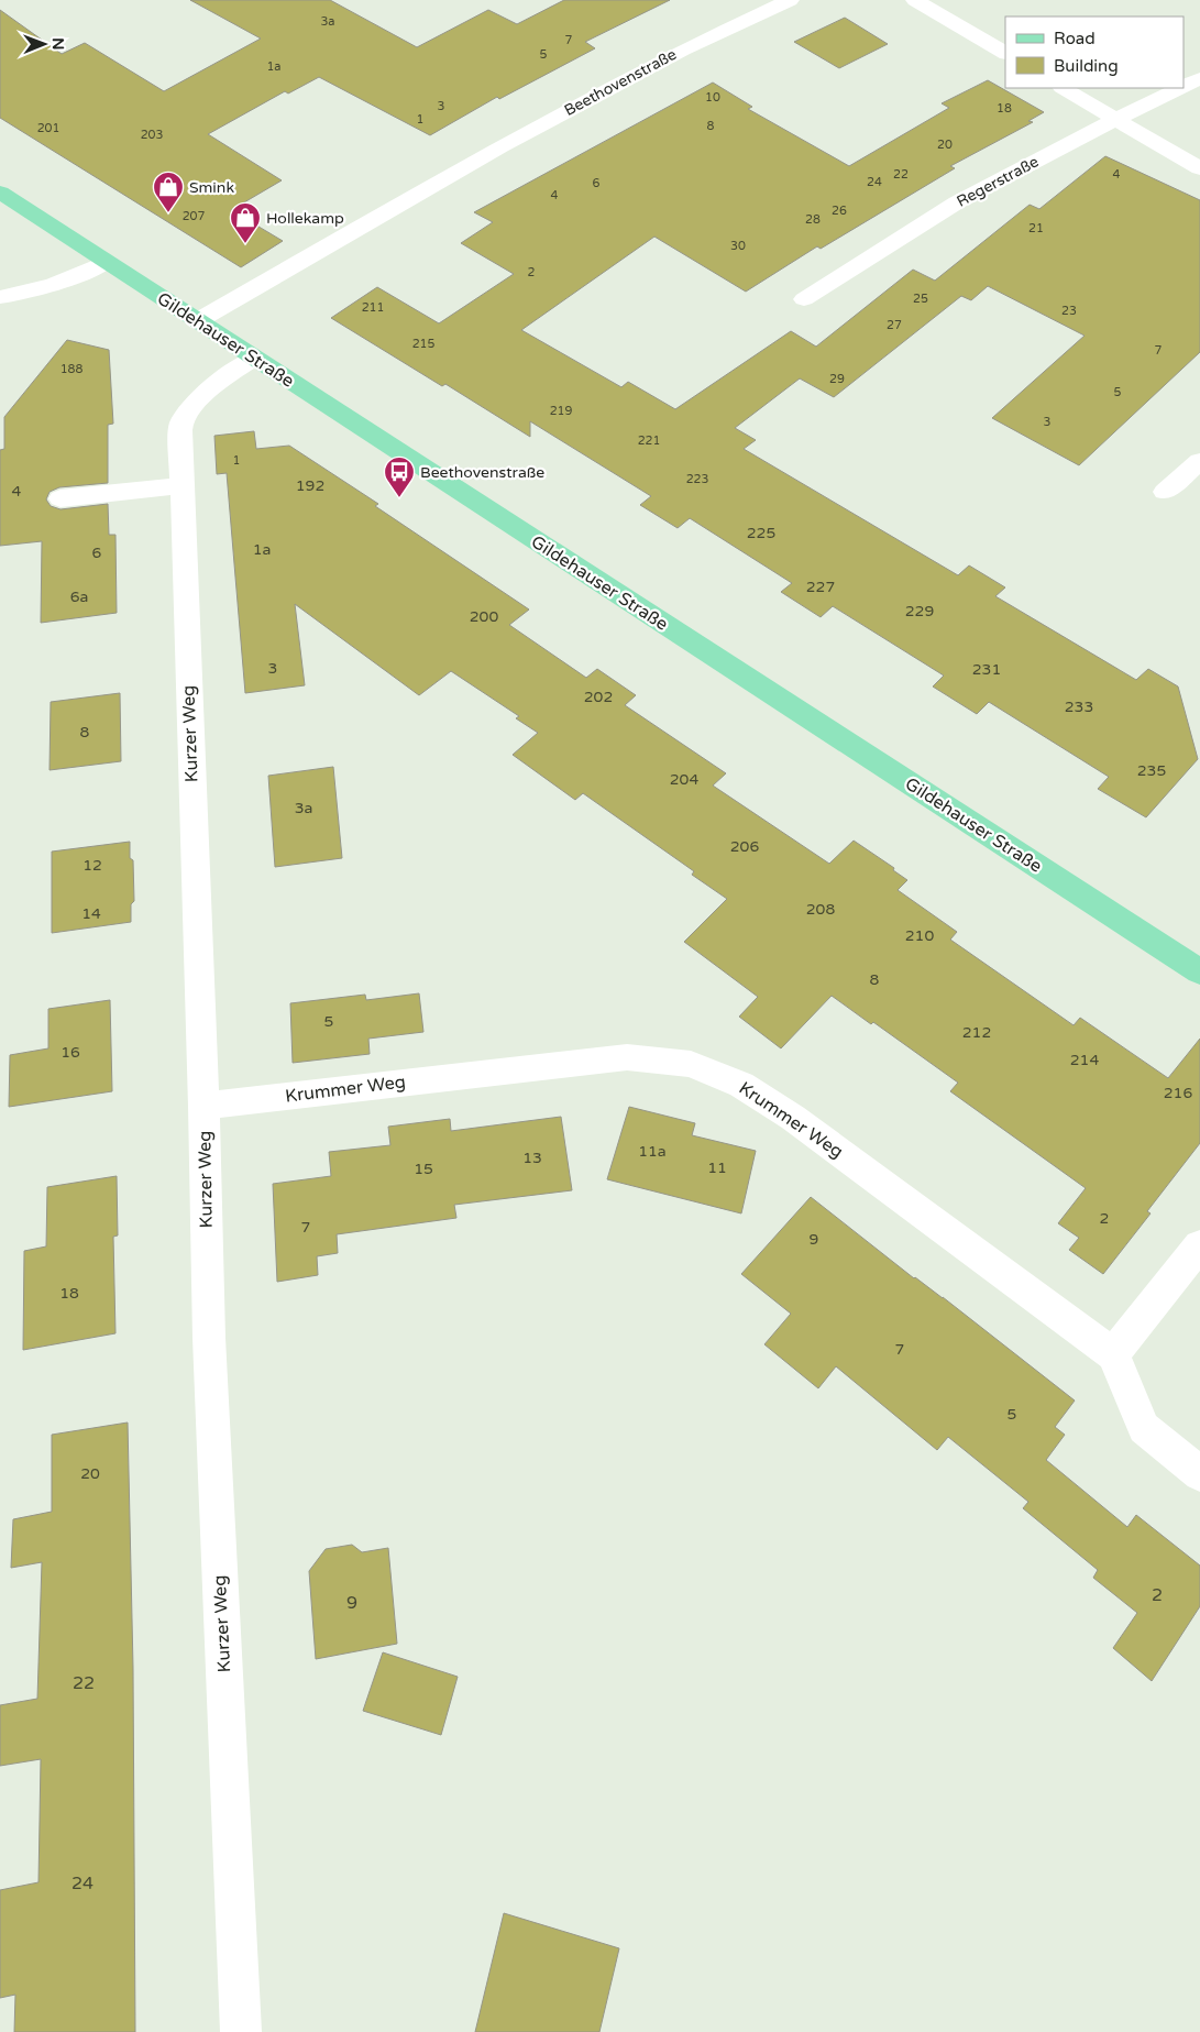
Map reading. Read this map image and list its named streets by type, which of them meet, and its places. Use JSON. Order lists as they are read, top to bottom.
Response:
{
  "streets": {
    "main road": ["Gildehauser Straße"],
    "street": [
      "Beethovenstraße",
      "Regerstraße",
      "Kurzer Weg",
      "Krummer Weg"
    ]
  },
  "crossings": [
    ["Beethovenstraße", "Gildehauser Straße"],
    ["Gildehauser Straße", "Kurzer Weg"],
    ["Kurzer Weg", "Krummer Weg"]
  ],
  "places": {
    "shop": ["Smink", "Hollekamp"],
    "bus stop": ["Beethovenstraße"]
  },
  "house_numbers": [
    "3a",
    "7",
    "5",
    "1a",
    "10",
    "3",
    "18",
    "1",
    "8",
    "201",
    "203",
    "20",
    "22",
    "4",
    "24",
    "6",
    "4",
    "26",
    "207",
    "28",
    "21",
    "30",
    "2",
    "25",
    "211",
    "23",
    "27",
    "215",
    "7",
    "188",
    "29",
    "5",
    "219",
    "3",
    "221",
    "1",
    "223",
    "192",
    "4",
    "225",
    "1a",
    "6",
    "227",
    "6a",
    "229",
    "200",
    "3",
    "231",
    "202",
    "233",
    "8",
    "235",
    "204",
    "3a",
    "206",
    "12",
    "208",
    "14",
    "210",
    "8",
    "5",
    "212",
    "16",
    "214",
    "216",
    "11a",
    "13",
    "11",
    "15",
    "2",
    "7",
    "9",
    "18",
    "7",
    "5",
    "20",
    "2",
    "9",
    "22",
    "24"
  ],
  "legend": ["Road", "Building"],
  "north": "right"
}
